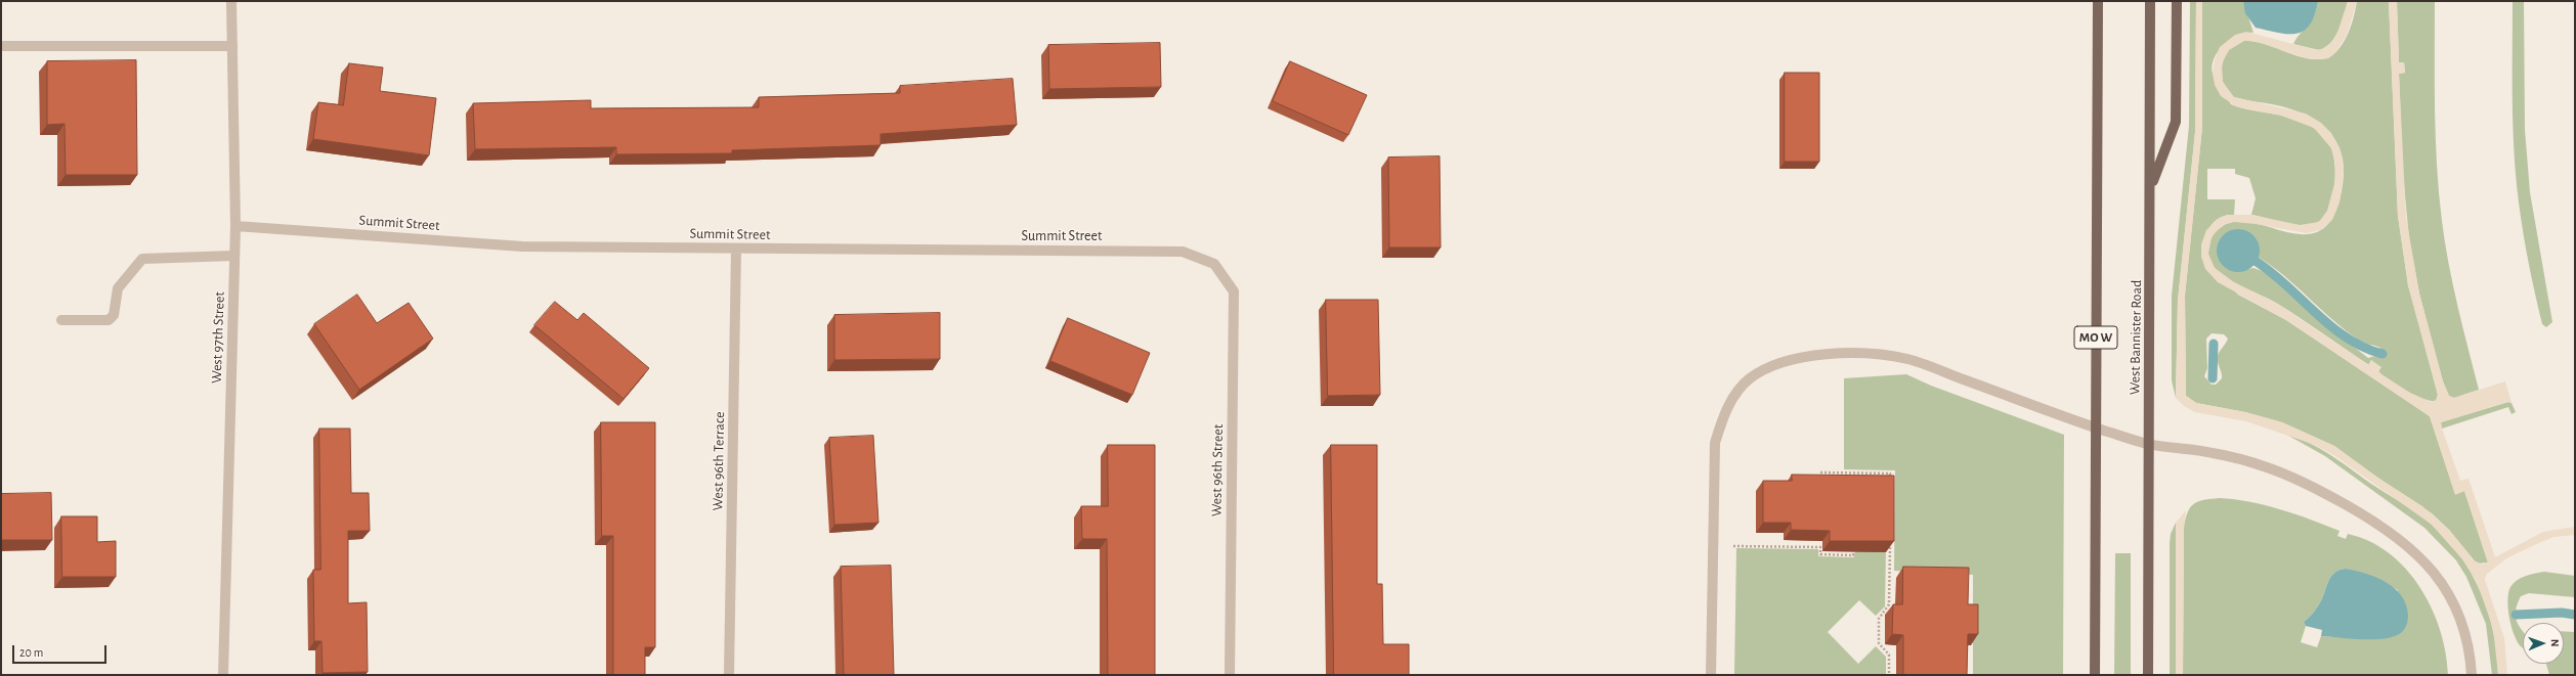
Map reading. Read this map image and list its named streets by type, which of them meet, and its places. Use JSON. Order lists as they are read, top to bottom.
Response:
{
  "streets": {
    "main road": ["MO W", "West Bannister Road"],
    "street": [
      "Summit Street",
      "West 97th Street",
      "West 96th Terrace",
      "West 96th Street"
    ]
  },
  "crossings": [
    ["Summit Street", "West 97th Street"],
    ["Summit Street", "West 96th Terrace"],
    ["Summit Street", "West 96th Street"]
  ],
  "scale_bar": "20 m",
  "north": "right"
}
